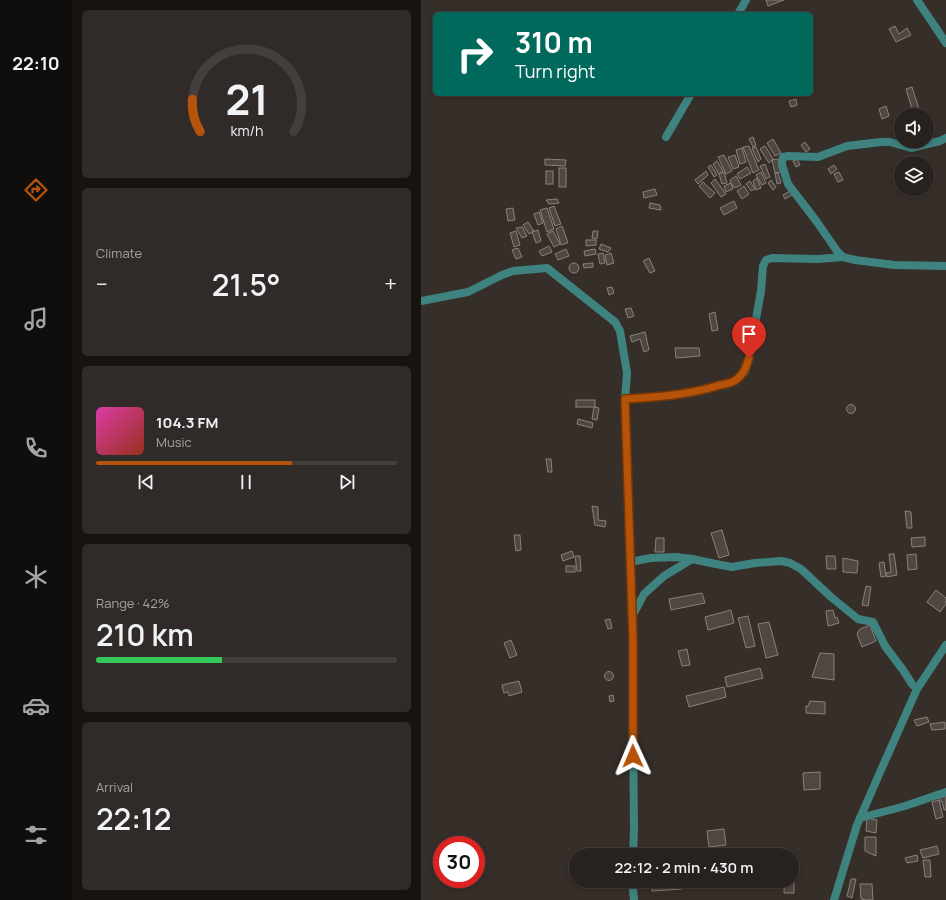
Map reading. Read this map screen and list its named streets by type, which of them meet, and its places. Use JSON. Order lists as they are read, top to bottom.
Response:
{
  "page": {
    "tabs": "22:10",
    "turn": ["310 m", "Turn right"],
    "tile": [
      "Climate",
      ["Range · 42%", "210 km"],
      ["Arrival", "22:12"]
    ],
    "heat": ["−", "21.5°", "+"],
    "song": ["104.3 FM", "Music"],
    "limit": "30",
    "trip": "22:12 · 2 min · 430 m",
    "gauge": ["21", "km/h"]
  }
}
